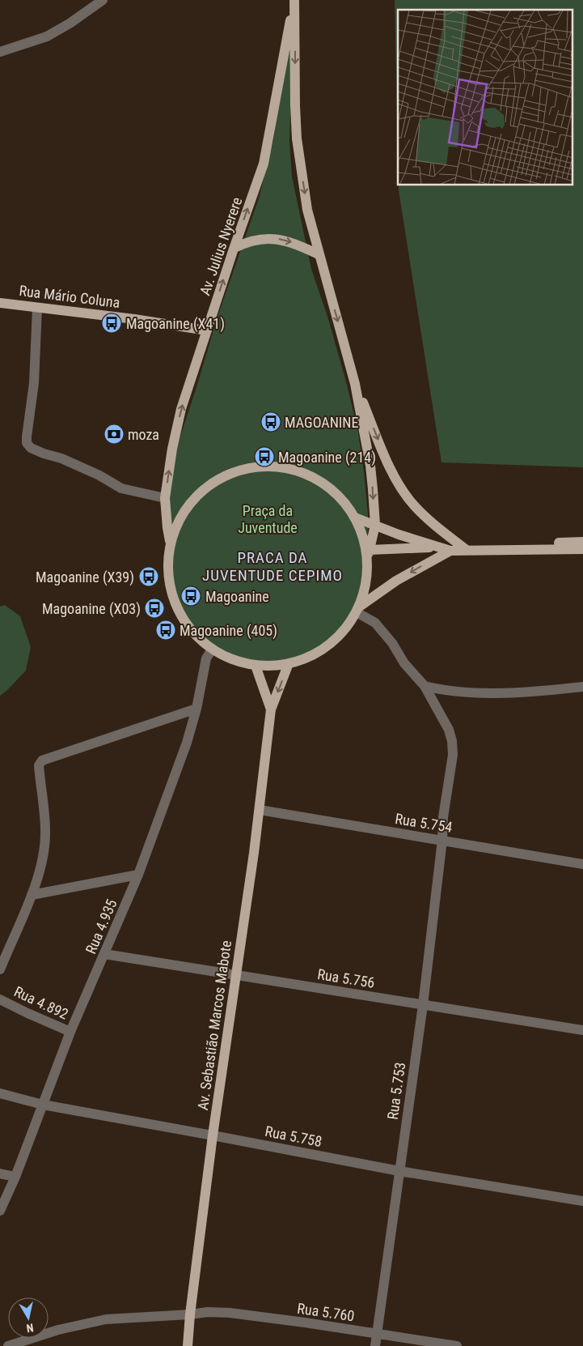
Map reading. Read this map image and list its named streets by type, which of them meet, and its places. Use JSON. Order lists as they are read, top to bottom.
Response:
{
  "streets": {
    "main road": ["Av. Julius Nyerere", "Rua Mário Coluna", "Av. Sebastião Marcos Mabote"],
    "street": [
      "Rua 5.754",
      "Rua 4.935",
      "Rua 5.756",
      "Rua 4.892",
      "Rua 5.753",
      "Rua 5.758",
      "Rua 5.760"
    ]
  },
  "crossings": [
    ["Av. Julius Nyerere", "Rua Mário Coluna"],
    ["Rua 5.754", "Av. Sebastião Marcos Mabote"],
    ["Rua 5.754", "Rua 5.753"],
    ["Rua 4.935", "Rua 5.756"],
    ["Rua 4.935", "Rua 4.892"],
    ["Rua 4.935", "Rua 5.758"],
    ["Rua 5.756", "Av. Sebastião Marcos Mabote"],
    ["Rua 5.756", "Rua 5.753"],
    ["Av. Sebastião Marcos Mabote", "Rua 5.758"],
    ["Av. Sebastião Marcos Mabote", "Rua 5.760"],
    ["Rua 5.753", "Rua 5.758"],
    ["Rua 5.753", "Rua 5.760"]
  ],
  "districts": ["PRACA DA JUVENTUDE CEPIMO"],
  "parks": ["Praça da Juventude"],
  "places": {
    "bus stop": [
      "Magoanine (X41)",
      "MAGOANINE",
      "Magoanine (214)",
      "Magoanine (X39)",
      "Magoanine",
      "Magoanine (X03)",
      "Magoanine (405)"
    ],
    "bank": ["moza"]
  },
  "north": "bottom"
}
